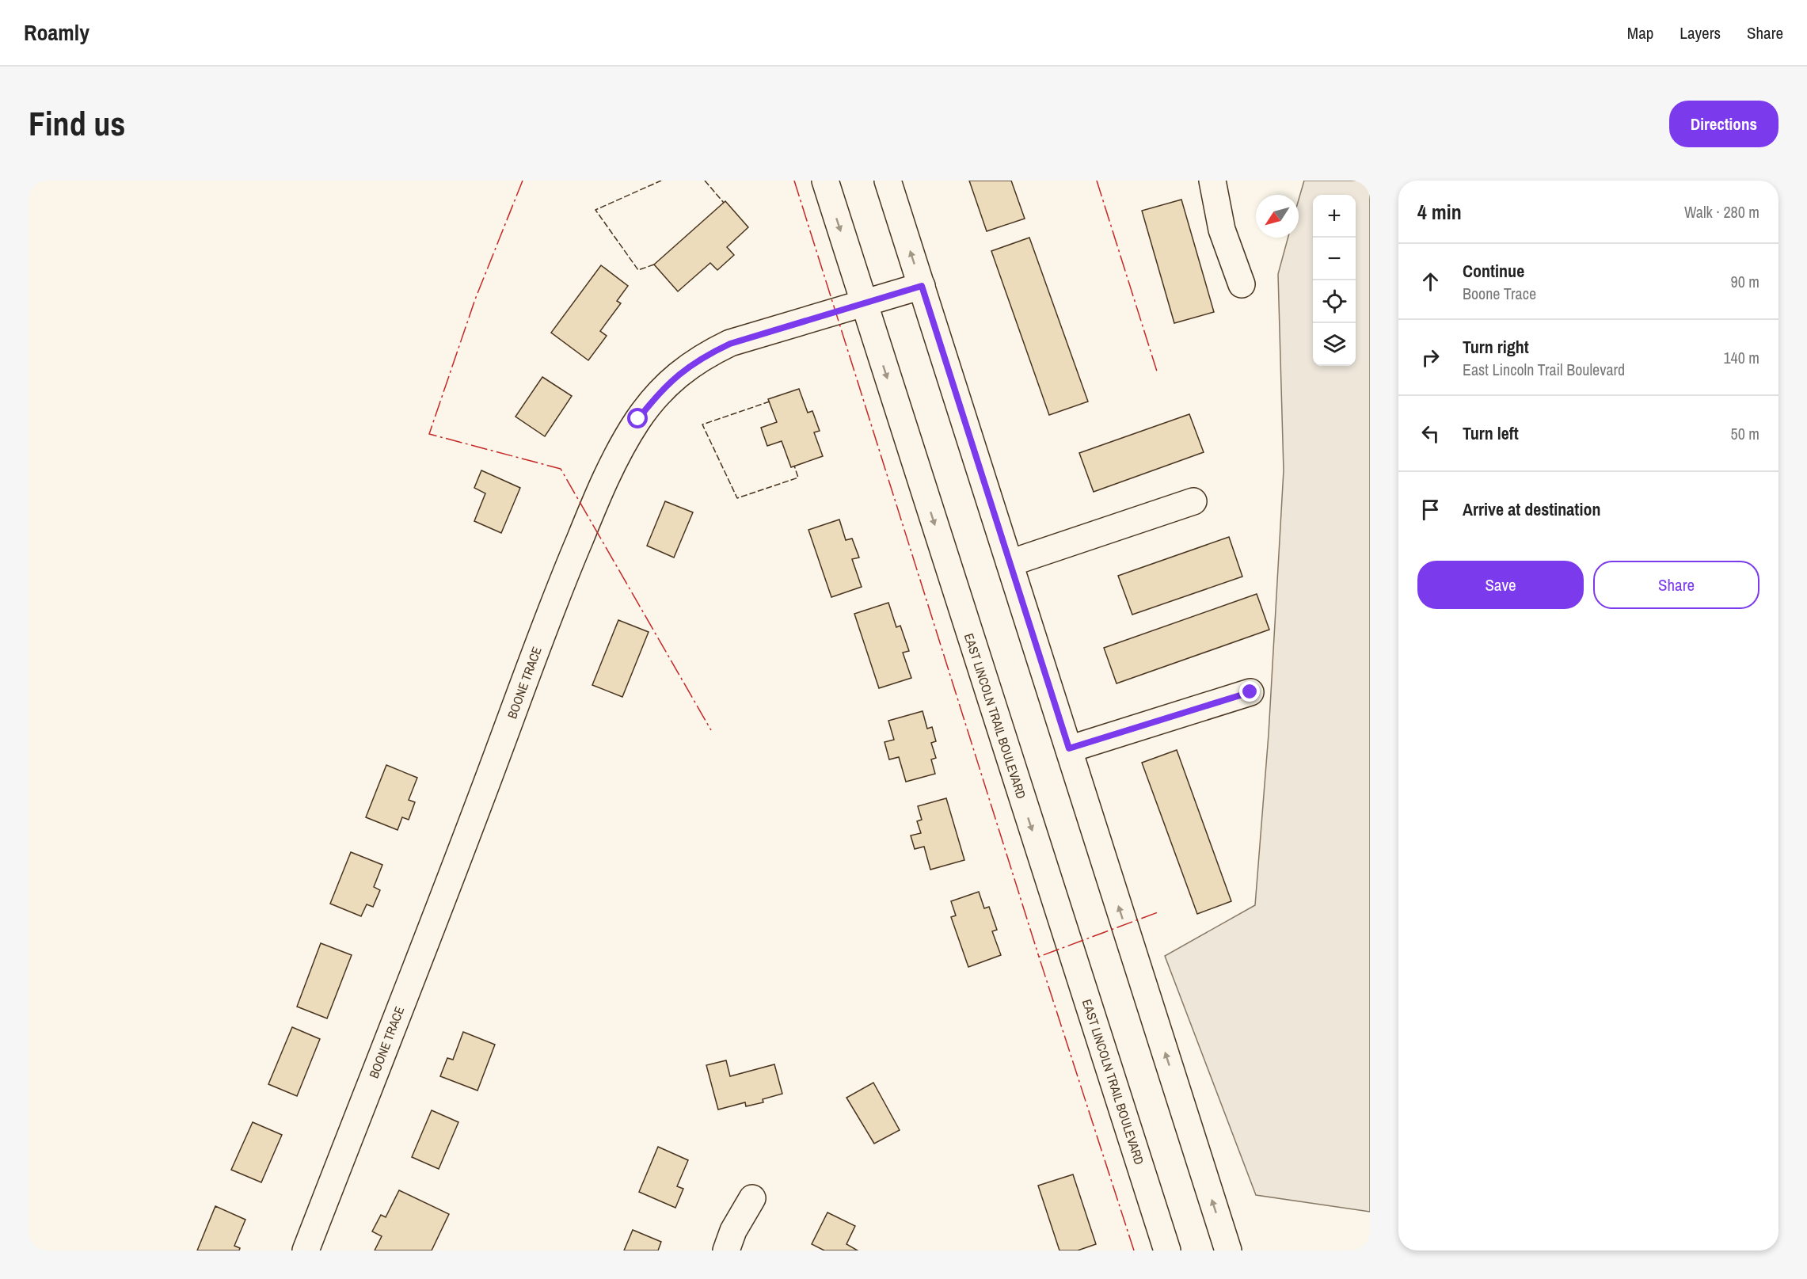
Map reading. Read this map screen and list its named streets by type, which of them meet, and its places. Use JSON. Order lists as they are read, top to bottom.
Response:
{
  "streets": {
    "street": ["BOONE TRACE", "EAST LINCOLN TRAIL BOULEVARD"]
  },
  "crossings": [
    ["BOONE TRACE", "EAST LINCOLN TRAIL BOULEVARD"]
  ],
  "north": "bottom left",
  "page": {
    "header": "Roamly",
    "nav": ["Map", "Layers", "Share"],
    "buttons": [
      "Directions",
      ["Save", "Share"]
    ],
    "title": "Find us",
    "heading": ["4 min", "Walk · 280 m"],
    "map_buttons": ["+", "−"],
    "list": [
      ["Continue", "Boone Trace", "90 m"],
      ["Turn right", "East Lincoln Trail Boulevard", "140 m"],
      ["Turn left", "50 m"],
      "Arrive at destination"
    ]
  }
}
